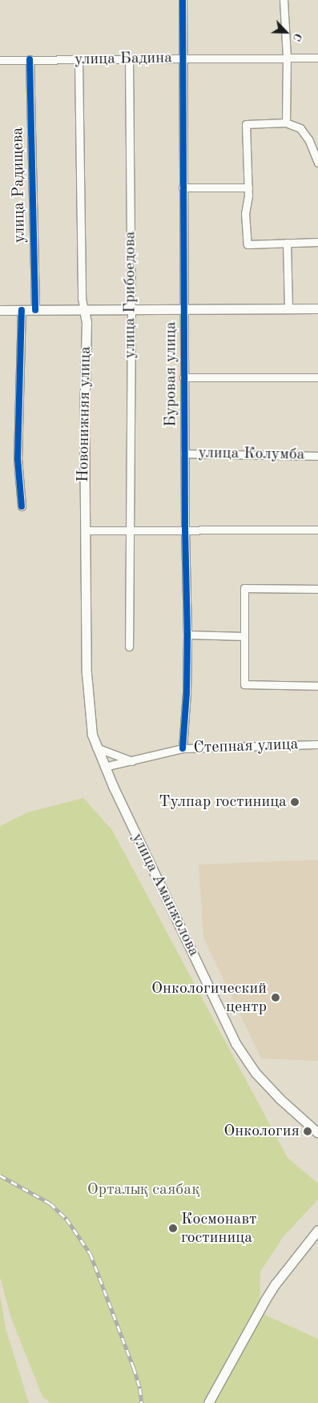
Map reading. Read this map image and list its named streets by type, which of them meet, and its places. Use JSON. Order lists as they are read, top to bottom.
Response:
{
  "streets": {
    "main road": ["Новонижняя улица", "улица Аманжолова"],
    "street": [
      "улица Бадина",
      "улица Радищева",
      "улица Грибоедова",
      "Буровая улица",
      "улица Колумба",
      "Степная улица"
    ]
  },
  "crossings": [
    ["улица Бадина", "улица Радищева"],
    ["улица Бадина", "улица Грибоедова"],
    ["улица Бадина", "Буровая улица"],
    ["улица Бадина", "Новонижняя улица"],
    ["Буровая улица", "улица Колумба"],
    ["Буровая улица", "Степная улица"],
    ["Новонижняя улица", "Степная улица"],
    ["Новонижняя улица", "улица Аманжолова"],
    ["Степная улица", "улица Аманжолова"]
  ],
  "parks": ["Орталық саябақ"],
  "places": [
    "Тулпар гостиница",
    "Онкологический центр",
    "Онкология",
    "Космонавт гостиница"
  ],
  "north": "bottom right"
}
